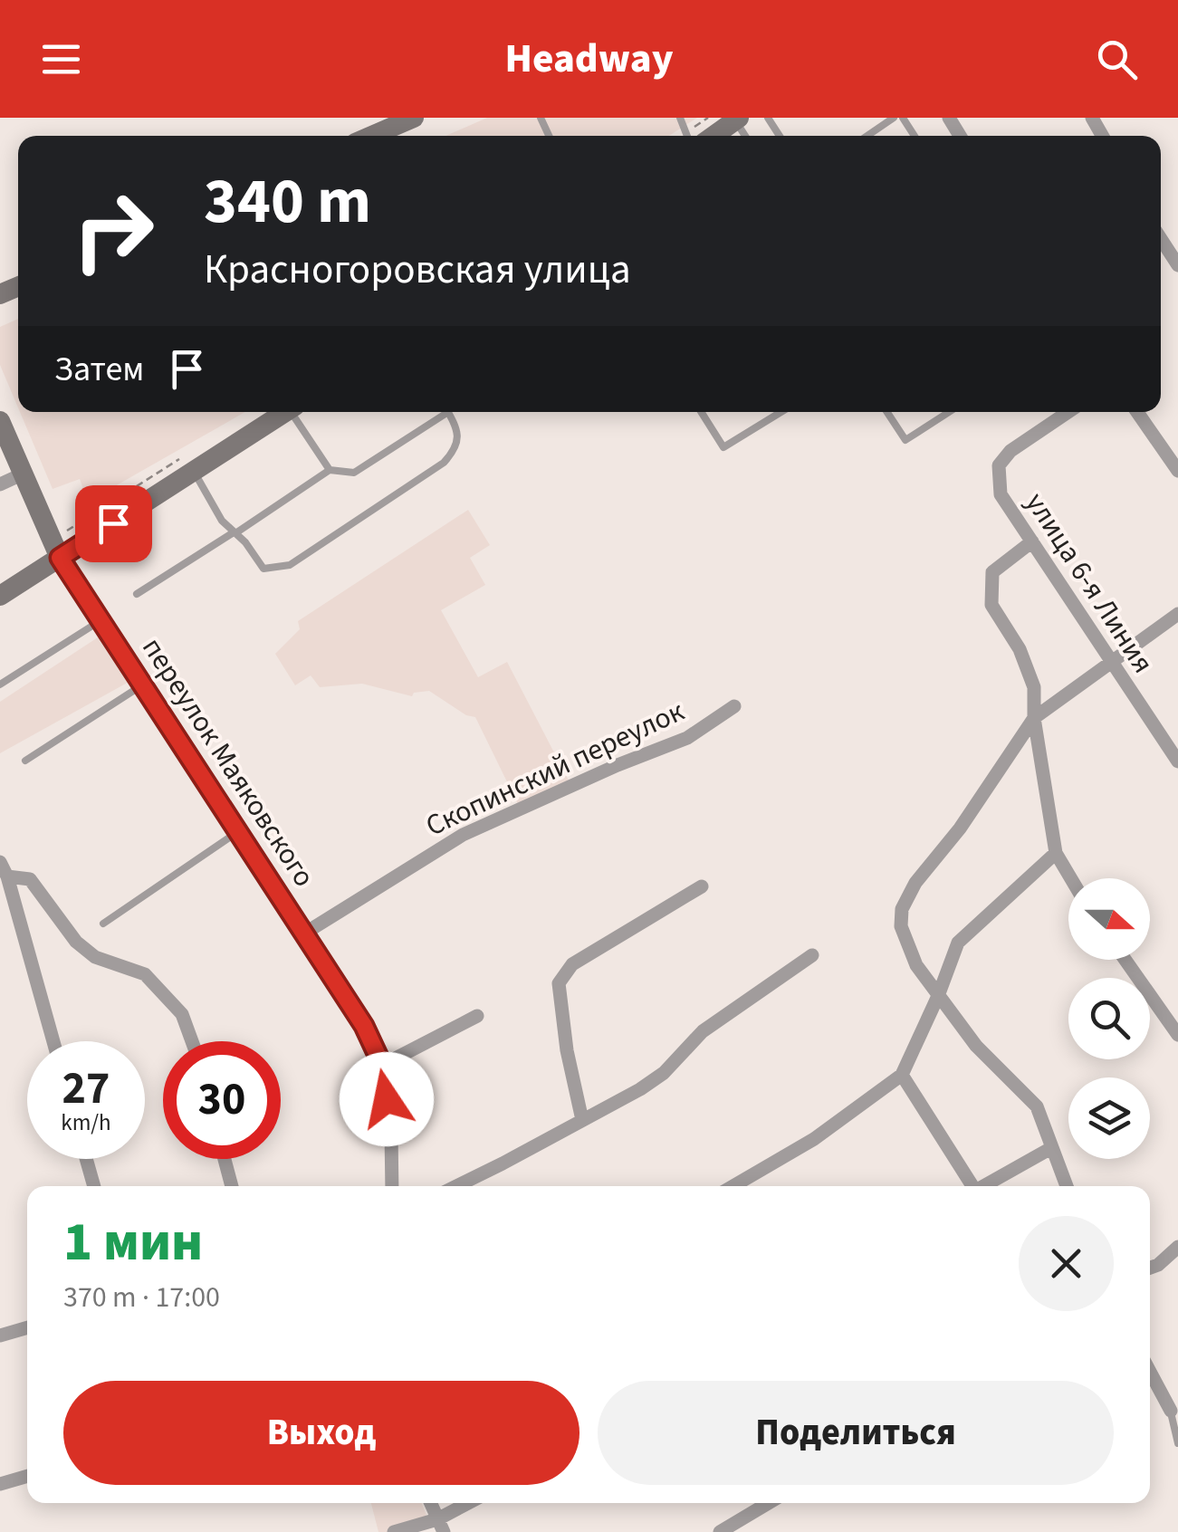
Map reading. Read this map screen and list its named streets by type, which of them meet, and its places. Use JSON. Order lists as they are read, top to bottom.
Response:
{
  "streets": {
    "street": ["улица 6-я Линия", "переулок Маяковского", "Скопинский переулок"]
  },
  "crossings": [
    ["переулок Маяковского", "Скопинский переулок"]
  ],
  "north": "right",
  "page": {
    "header": "Headway",
    "turn": ["340 m", "Красногоровская улица"],
    "then": "Затем",
    "speed": "27 km/h",
    "limit": "30",
    "heading": ["1 мин", "370 m · 17:00"],
    "buttons": ["Выход", "Поделиться"]
  }
}
